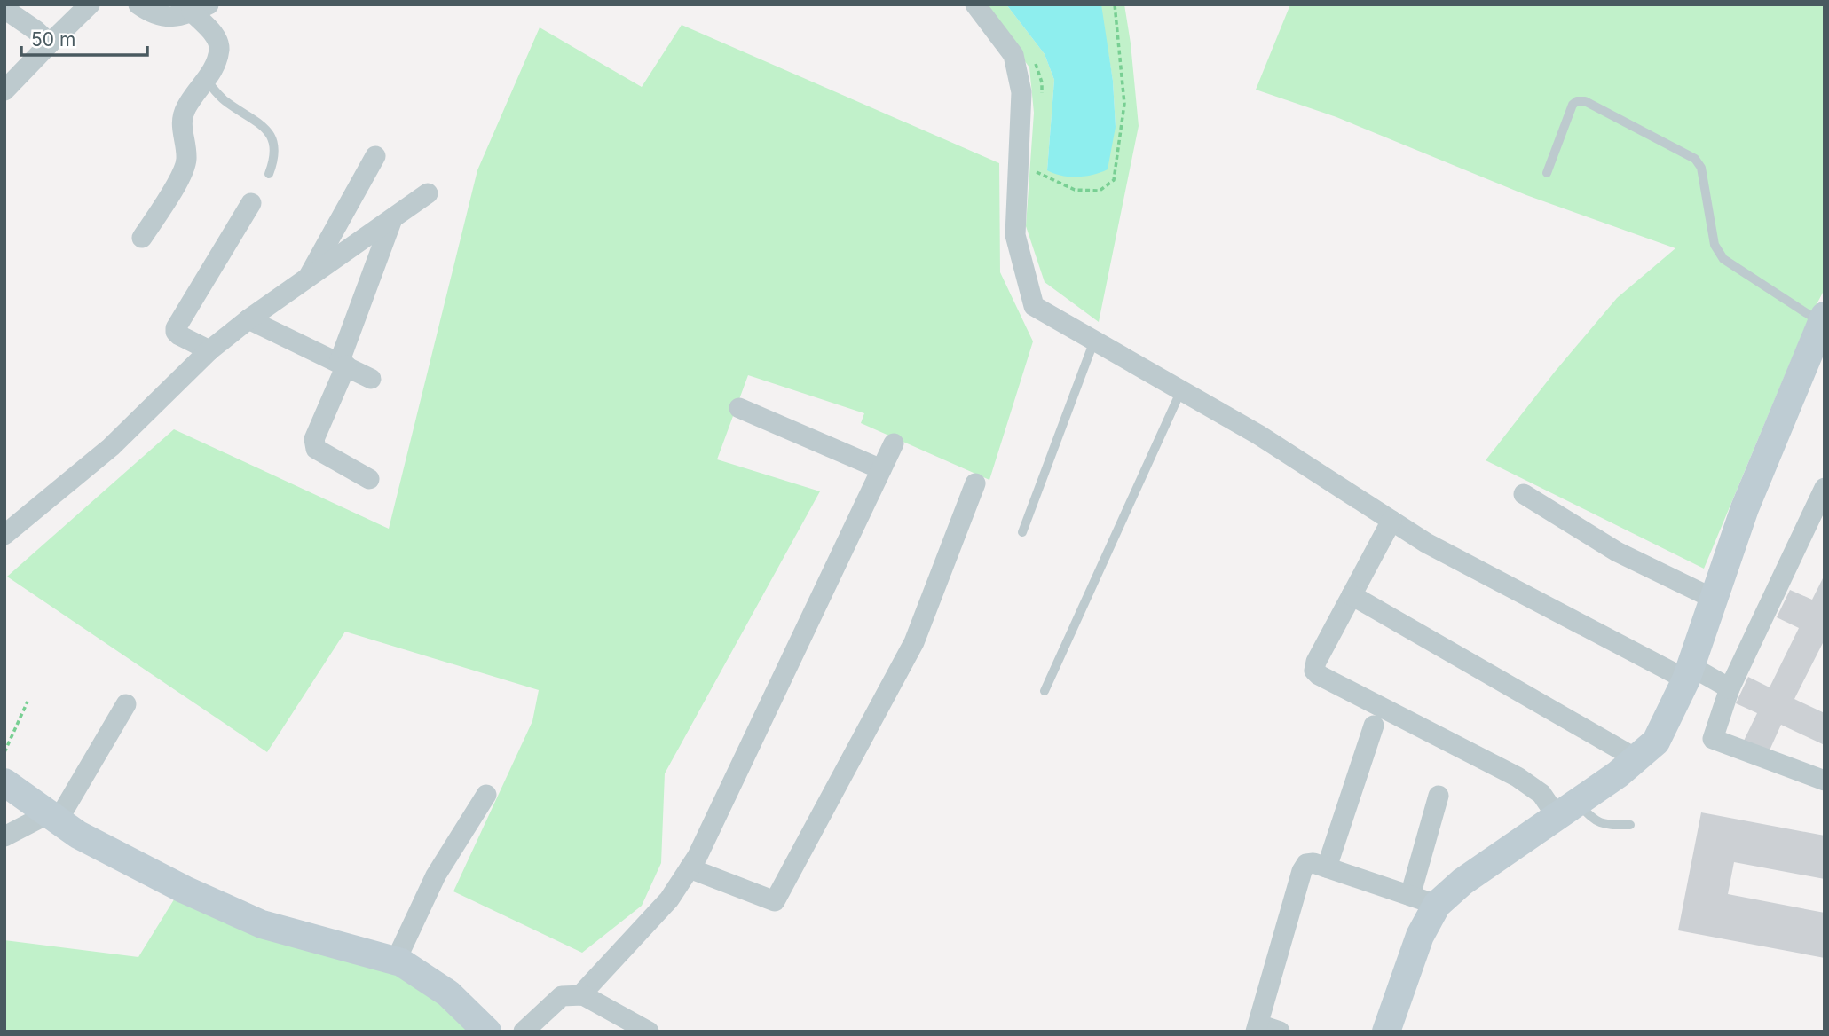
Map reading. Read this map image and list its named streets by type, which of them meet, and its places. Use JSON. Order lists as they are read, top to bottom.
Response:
{
  "scale_bar": "50 m"
}
